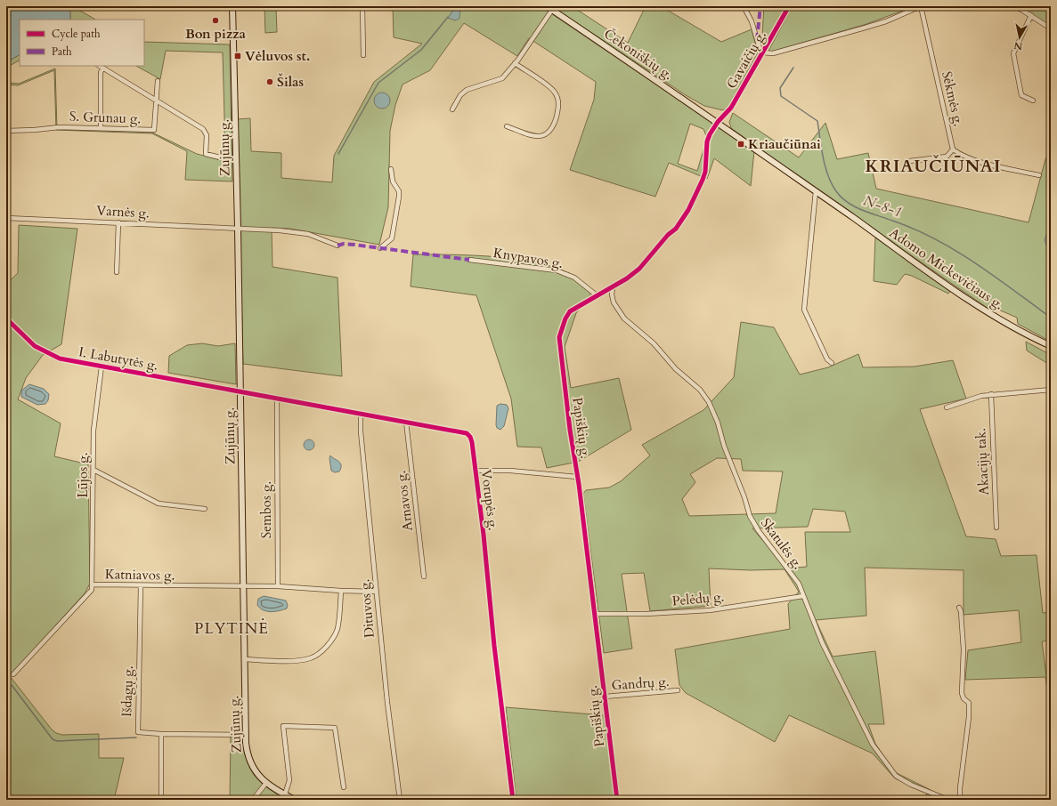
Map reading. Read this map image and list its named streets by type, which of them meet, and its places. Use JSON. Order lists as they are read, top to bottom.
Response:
{
  "streets": {
    "main road": ["Čekoniškių g.", "Zujūnų g.", "Adomo Mickevičiaus g."],
    "street": [
      "Gavaičių g.",
      "Sėkmės g.",
      "S. Grunau g.",
      "Varnės g.",
      "Knypavos g.",
      "I. Labutytės g.",
      "Papiškių g.",
      "Akacijų tak.",
      "Lūjos g.",
      "Vorupės g.",
      "Arnavos g.",
      "Sembos g.",
      "Skatulės g.",
      "Katniavos g.",
      "Pelėdų g.",
      "Dituvos g.",
      "Gandrų g.",
      "Išdagų g."
    ]
  },
  "crossings": [
    ["Čekoniškių g.", "Gavaičių g."],
    ["Čekoniškių g.", "Adomo Mickevičiaus g."],
    ["Čekoniškių g.", "Papiškių g."],
    ["Gavaičių g.", "Adomo Mickevičiaus g."],
    ["Gavaičių g.", "Papiškių g."],
    ["Zujūnų g.", "Varnės g."],
    ["Zujūnų g.", "I. Labutytės g."],
    ["Zujūnų g.", "Vorupės g."],
    ["Zujūnų g.", "Katniavos g."],
    ["Zujūnų g.", "Išdagų g."],
    ["Knypavos g.", "Papiškių g."],
    ["Adomo Mickevičiaus g.", "Papiškių g."],
    ["I. Labutytės g.", "Lūjos g."],
    ["I. Labutytės g.", "Vorupės g."],
    ["Papiškių g.", "Skatulės g."],
    ["Papiškių g.", "Pelėdų g."],
    ["Papiškių g.", "Gandrų g."],
    ["Lūjos g.", "Katniavos g."],
    ["Vorupės g.", "Arnavos g."],
    ["Vorupės g.", "Sembos g."],
    ["Vorupės g.", "Dituvos g."],
    ["Skatulės g.", "Pelėdų g."],
    ["Katniavos g.", "Išdagų g."]
  ],
  "districts": ["KRIAUČIŪNAI", "PLYTINĖ"],
  "water": ["N-8-1"],
  "places": {
    "other": ["Bon pizza", "Šilas"],
    "transit": ["Vėluvos st.", "Kriaučiūnai"]
  },
  "legend": ["Cycle path", "Path"],
  "north": "bottom"
}
